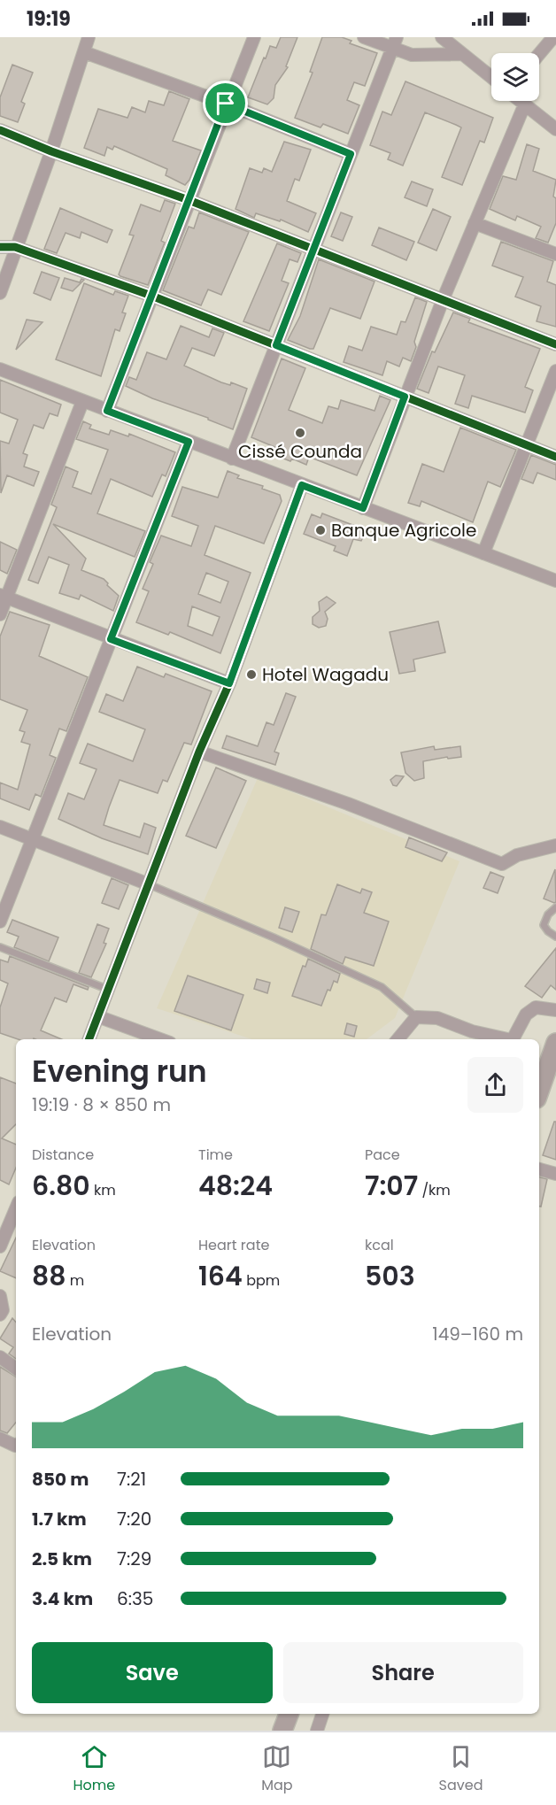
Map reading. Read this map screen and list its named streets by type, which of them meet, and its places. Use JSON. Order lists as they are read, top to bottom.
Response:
{
  "places": ["Cissé Counda", "Banque Agricole", "Hotel Wagadu"],
  "page": {
    "status": "19:19",
    "heading": ["Evening run", "19:19 · 8 × 850 m"],
    "stats": [
      ["Distance", "6.80 km"],
      ["Time", "48:24"],
      ["Pace", "7:07 /km"],
      ["Elevation", "88 m"],
      ["Heart rate", "164 bpm"],
      ["kcal", "503"]
    ],
    "chart": ["Elevation", "149–160 m"],
    "list": [
      {
        "name": "850 m",
        "note": "7:21"
      },
      {
        "name": "1.7 km",
        "note": "7:20"
      },
      {
        "name": "2.5 km",
        "note": "7:29"
      },
      {
        "name": "3.4 km",
        "note": "6:35"
      }
    ],
    "buttons": ["Save", "Share"],
    "tabs": ["Home", "Map", "Saved"]
  }
}
